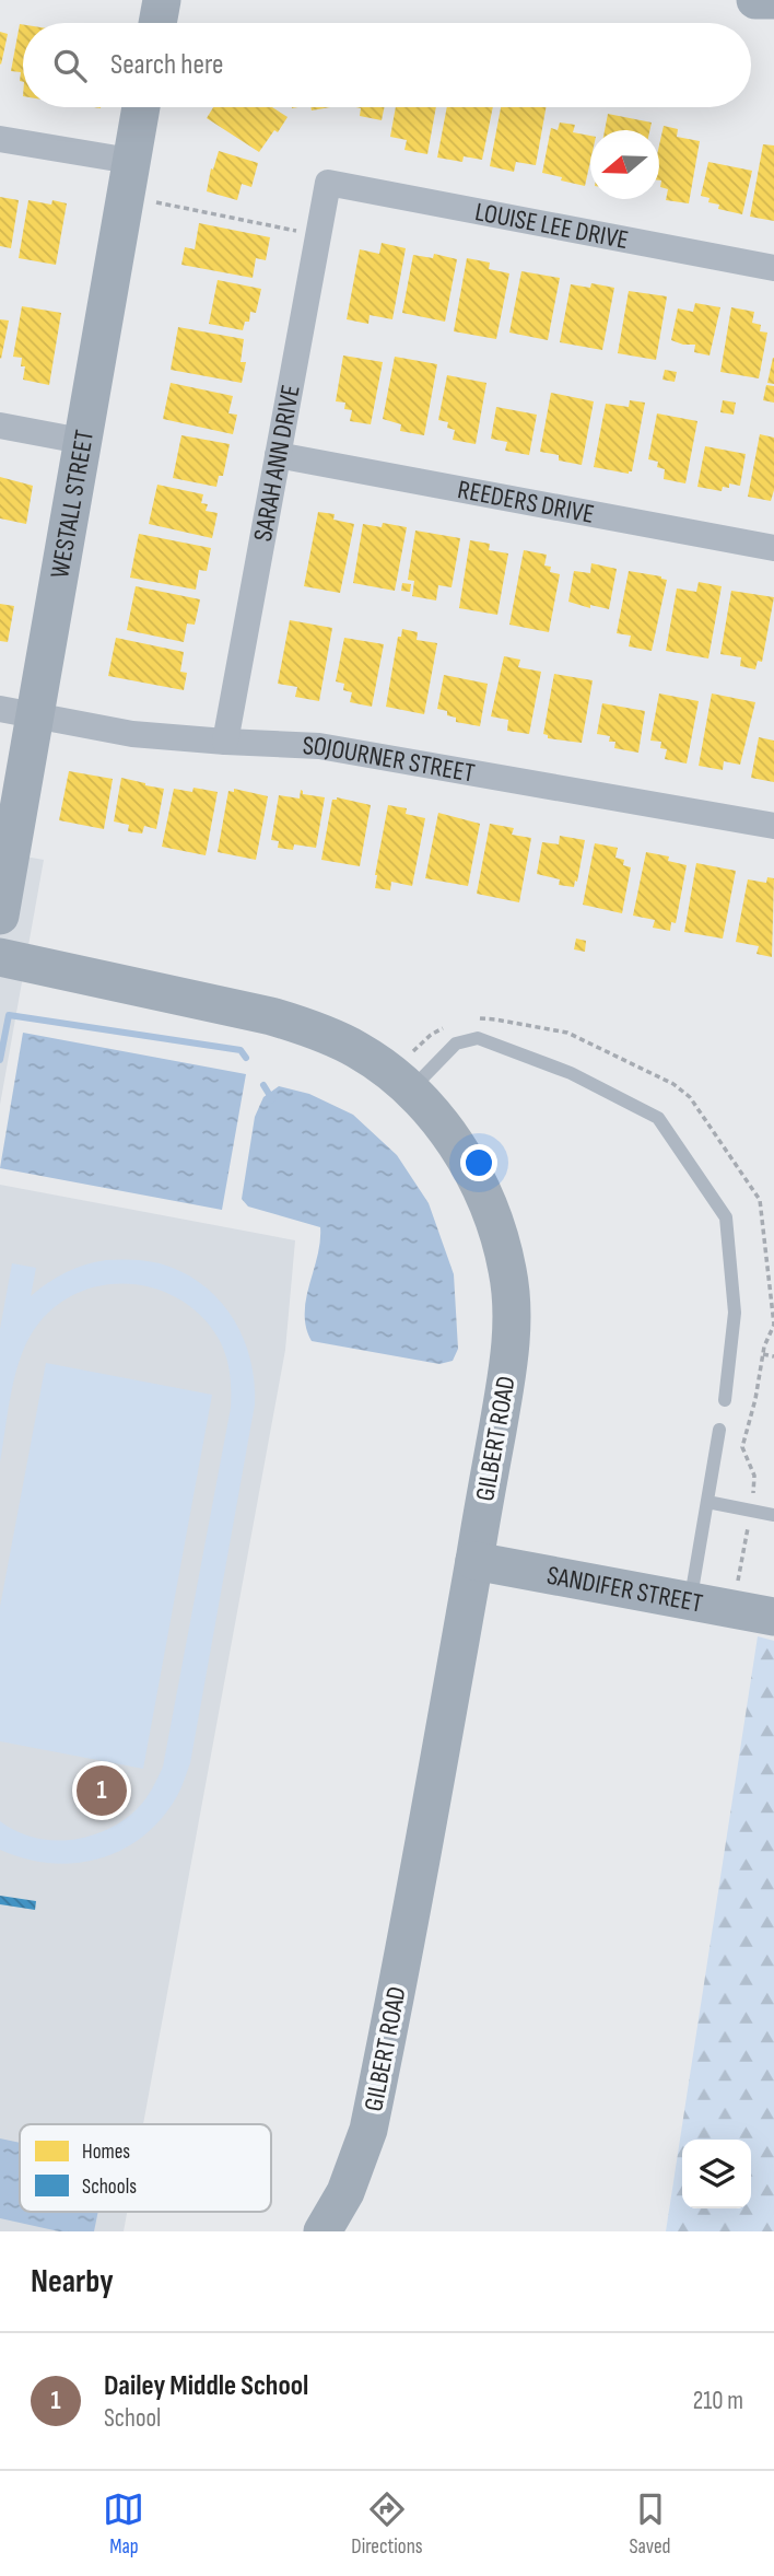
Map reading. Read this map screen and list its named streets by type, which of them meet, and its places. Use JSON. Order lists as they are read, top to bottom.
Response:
{
  "streets": {
    "street": [
      "LOUISE LEE DRIVE",
      "SARAH ANN DRIVE",
      "REEDERS DRIVE",
      "WESTALL STREET",
      "SOJOURNER STREET",
      "GILBERT ROAD",
      "SANDIFER STREET"
    ]
  },
  "crossings": [
    ["LOUISE LEE DRIVE", "SARAH ANN DRIVE"],
    ["SARAH ANN DRIVE", "REEDERS DRIVE"],
    ["SARAH ANN DRIVE", "SOJOURNER STREET"],
    ["WESTALL STREET", "SOJOURNER STREET"],
    ["GILBERT ROAD", "SANDIFER STREET"]
  ],
  "legend": ["Homes", "Schools"],
  "north": "left",
  "page": {
    "search": "Search here",
    "pins": "1",
    "heading": "Nearby",
    "list": [
      {
        "mark": "1",
        "name": "Dailey Middle School",
        "note": "School",
        "value": "210 m"
      }
    ],
    "nav": ["Map", "Directions", "Saved"]
  }
}
